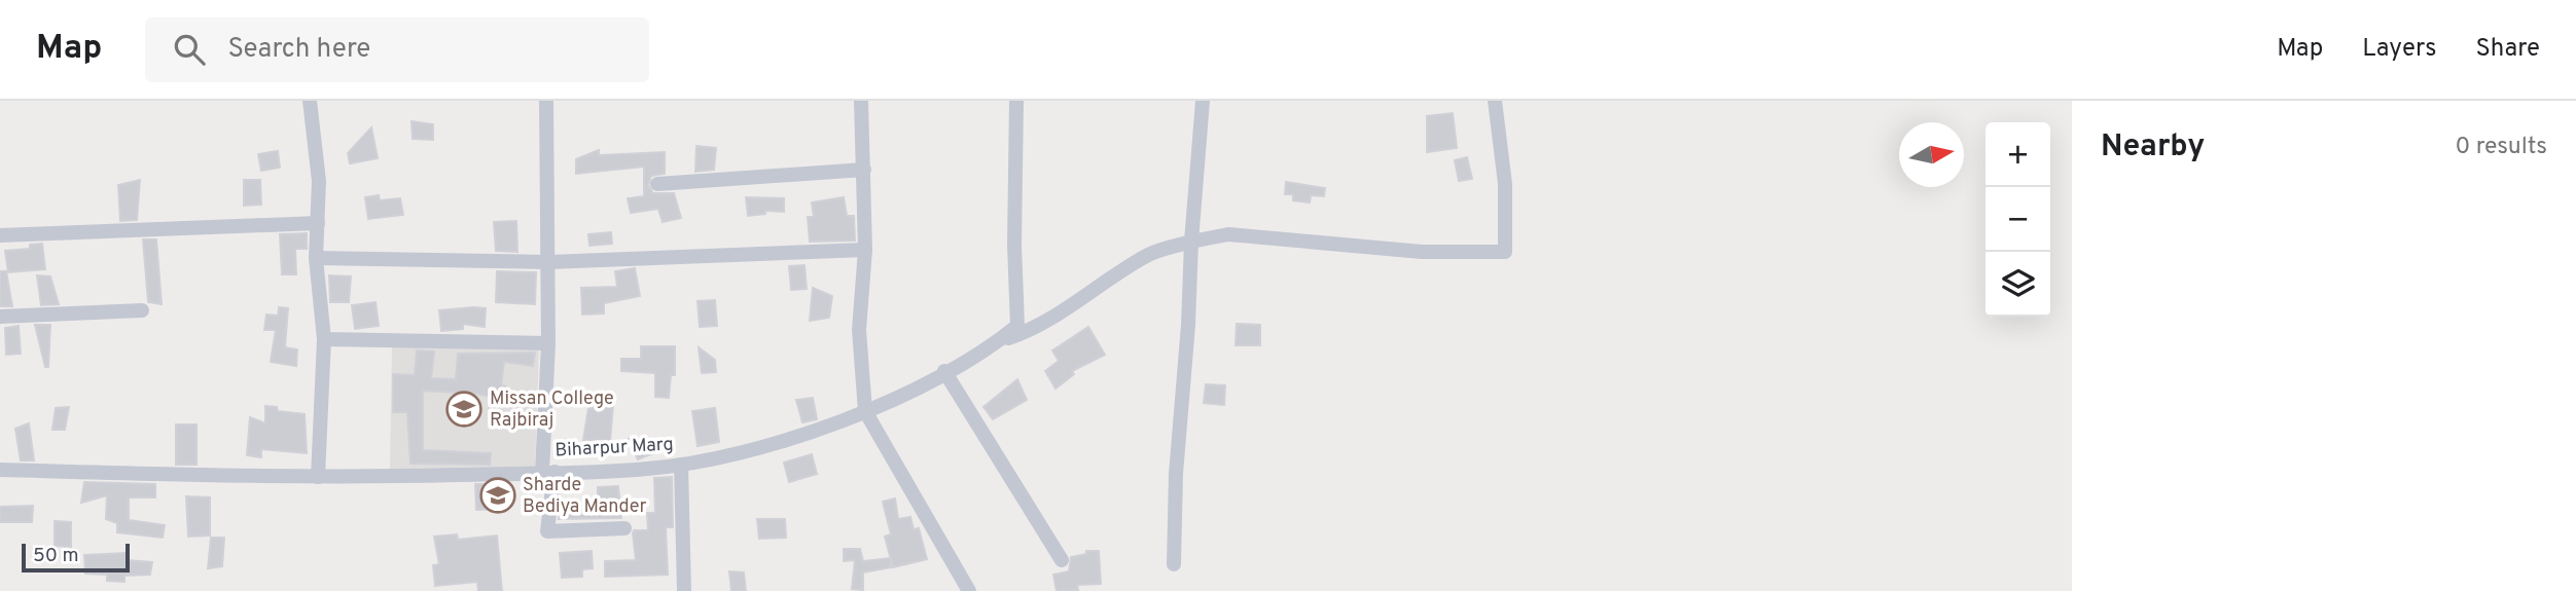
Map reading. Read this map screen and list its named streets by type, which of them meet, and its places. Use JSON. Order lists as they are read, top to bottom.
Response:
{
  "streets": {
    "street": ["Biharpur Marg"]
  },
  "places": {
    "school or university": ["Missan College Rajbiraj", "Sharde Bediya Mander"]
  },
  "scale_bar": "50 m",
  "north": "right",
  "page": {
    "header": "Map",
    "search": "Search here",
    "nav": ["Map", "Layers", "Share"],
    "heading": ["Nearby", "0 results"],
    "map_buttons": ["+", "−"],
    "scale": "50 m"
  }
}
